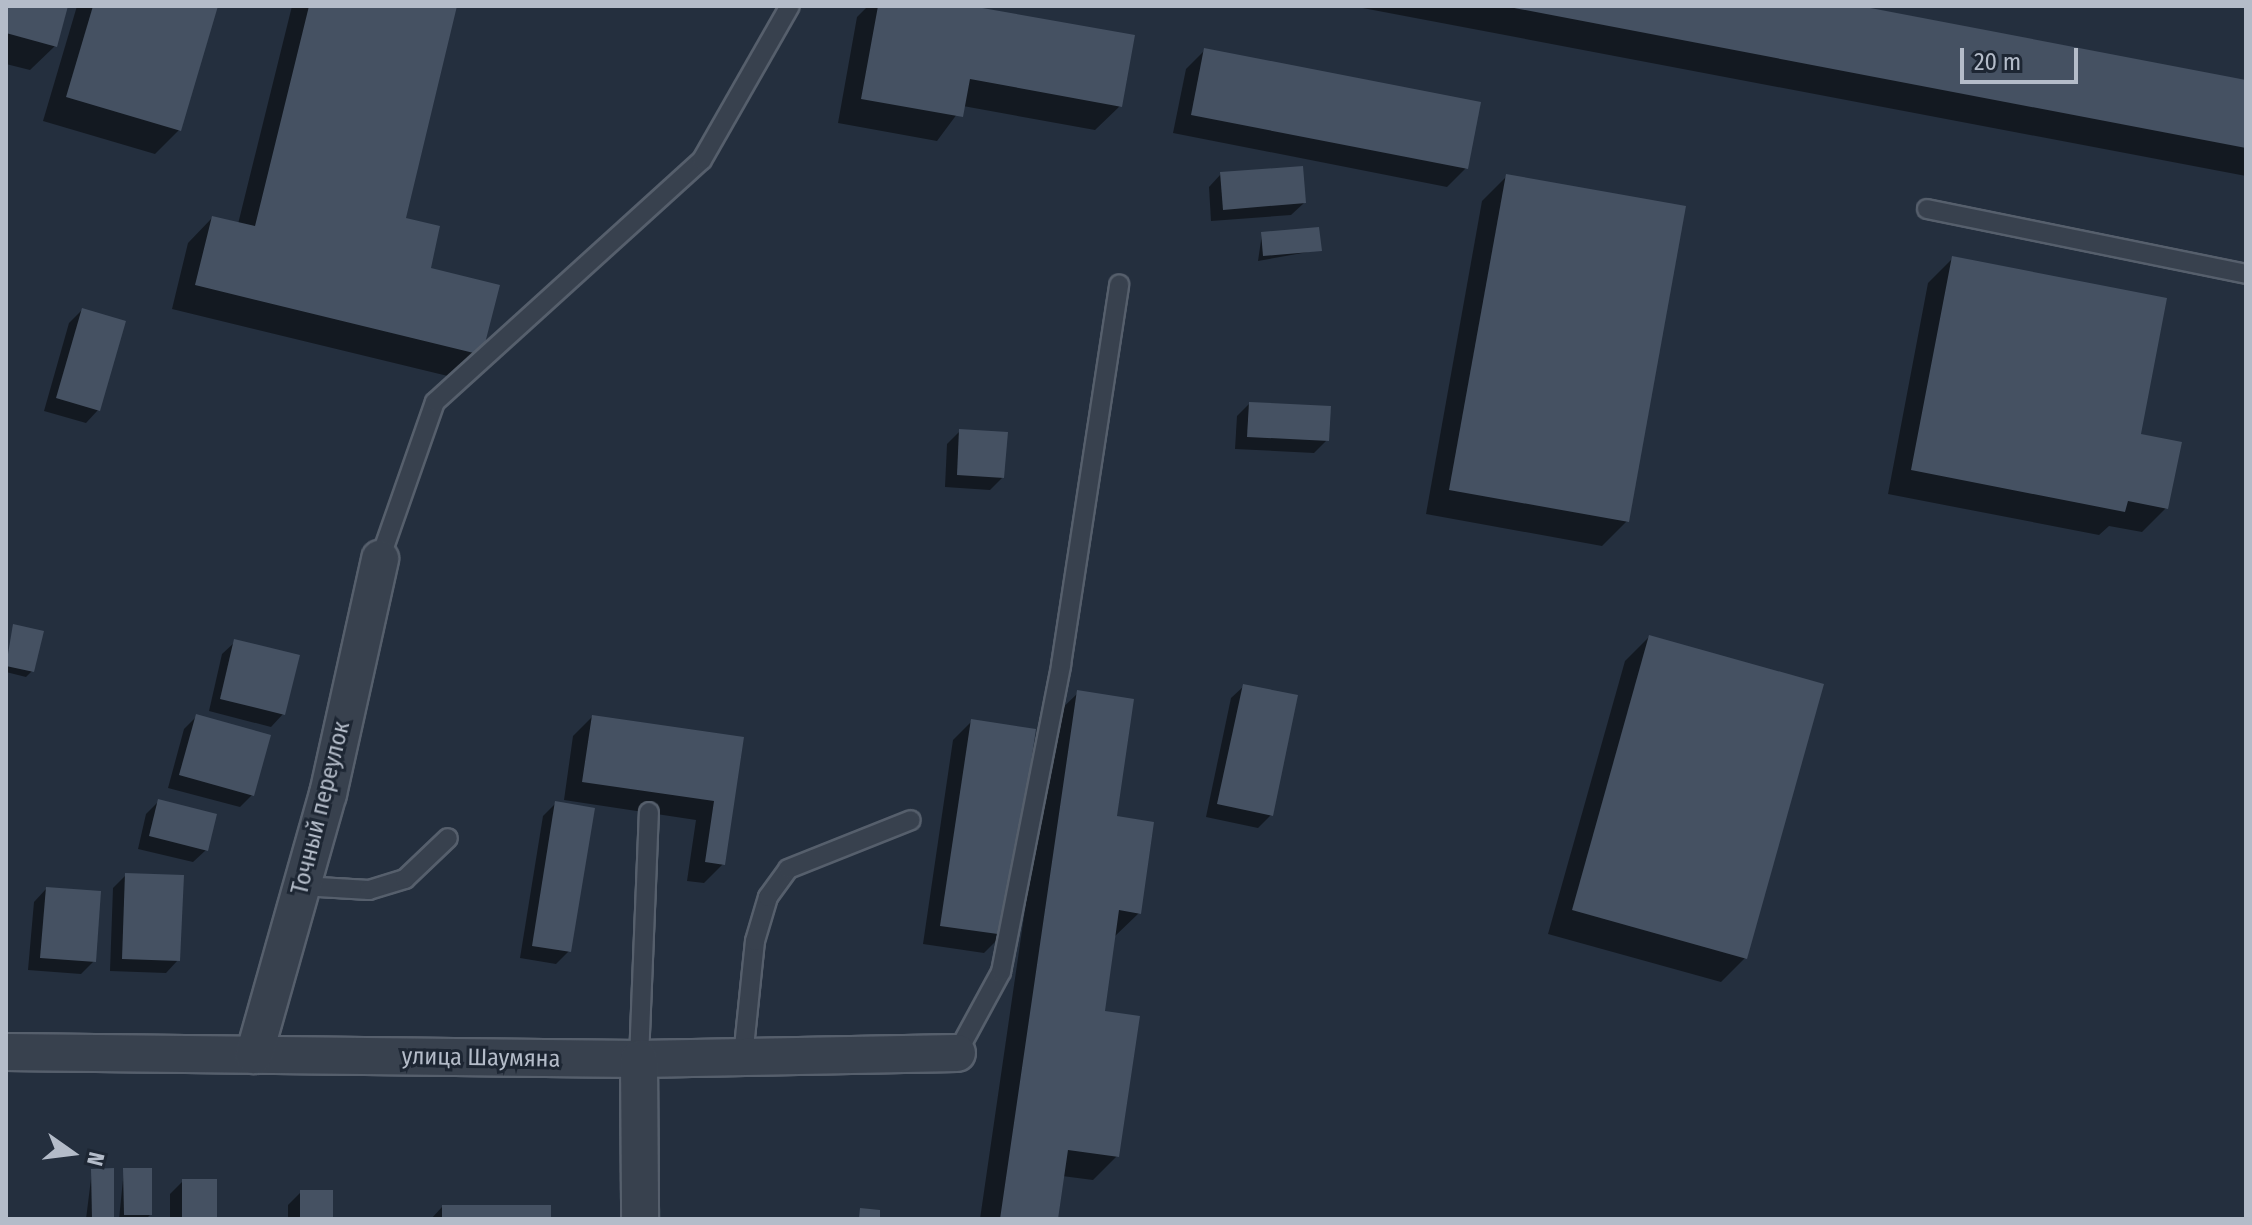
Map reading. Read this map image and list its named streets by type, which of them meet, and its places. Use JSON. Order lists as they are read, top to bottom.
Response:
{
  "streets": {
    "street": ["Точный переулок", "улица Шаумяна"]
  },
  "crossings": [
    ["Точный переулок", "улица Шаумяна"]
  ],
  "scale_bar": "20 m",
  "north": "right"
}
